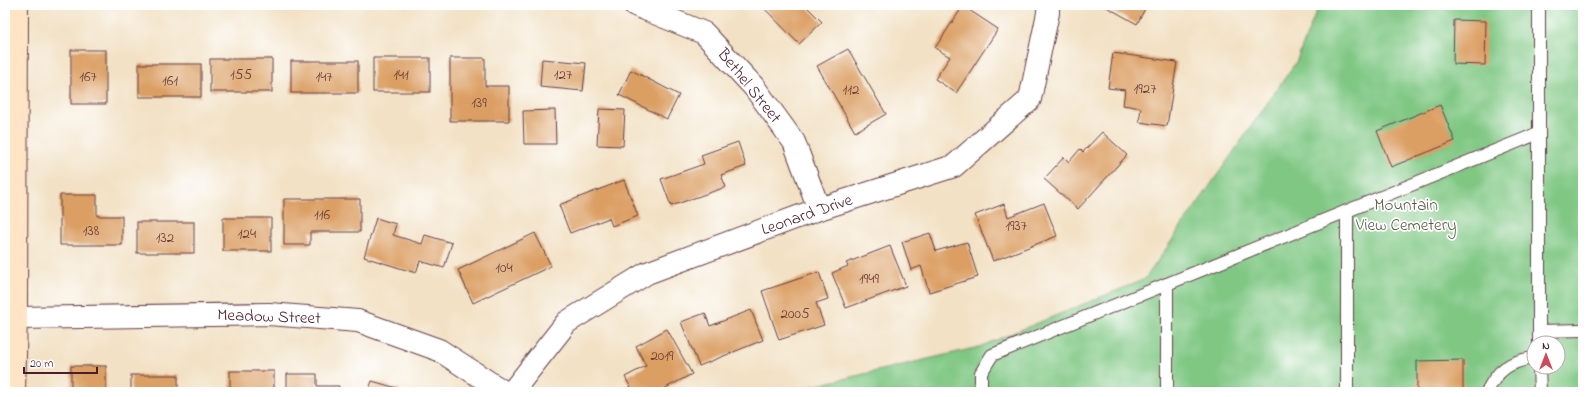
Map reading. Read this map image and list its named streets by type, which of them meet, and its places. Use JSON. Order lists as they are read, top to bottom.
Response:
{
  "streets": {
    "street": ["Bethel Street", "Leonard Drive", "Meadow Street"]
  },
  "crossings": [
    ["Bethel Street", "Leonard Drive"]
  ],
  "parks": ["Mountain View Cemetery"],
  "house_numbers": [
    "155",
    "141",
    "127",
    "167",
    "147",
    "161",
    "1927",
    "112",
    "139",
    "116",
    "1937",
    "138",
    "124",
    "132",
    "104",
    "1949",
    "2005",
    "2019"
  ],
  "scale_bar": "20 m",
  "north": "top"
}
